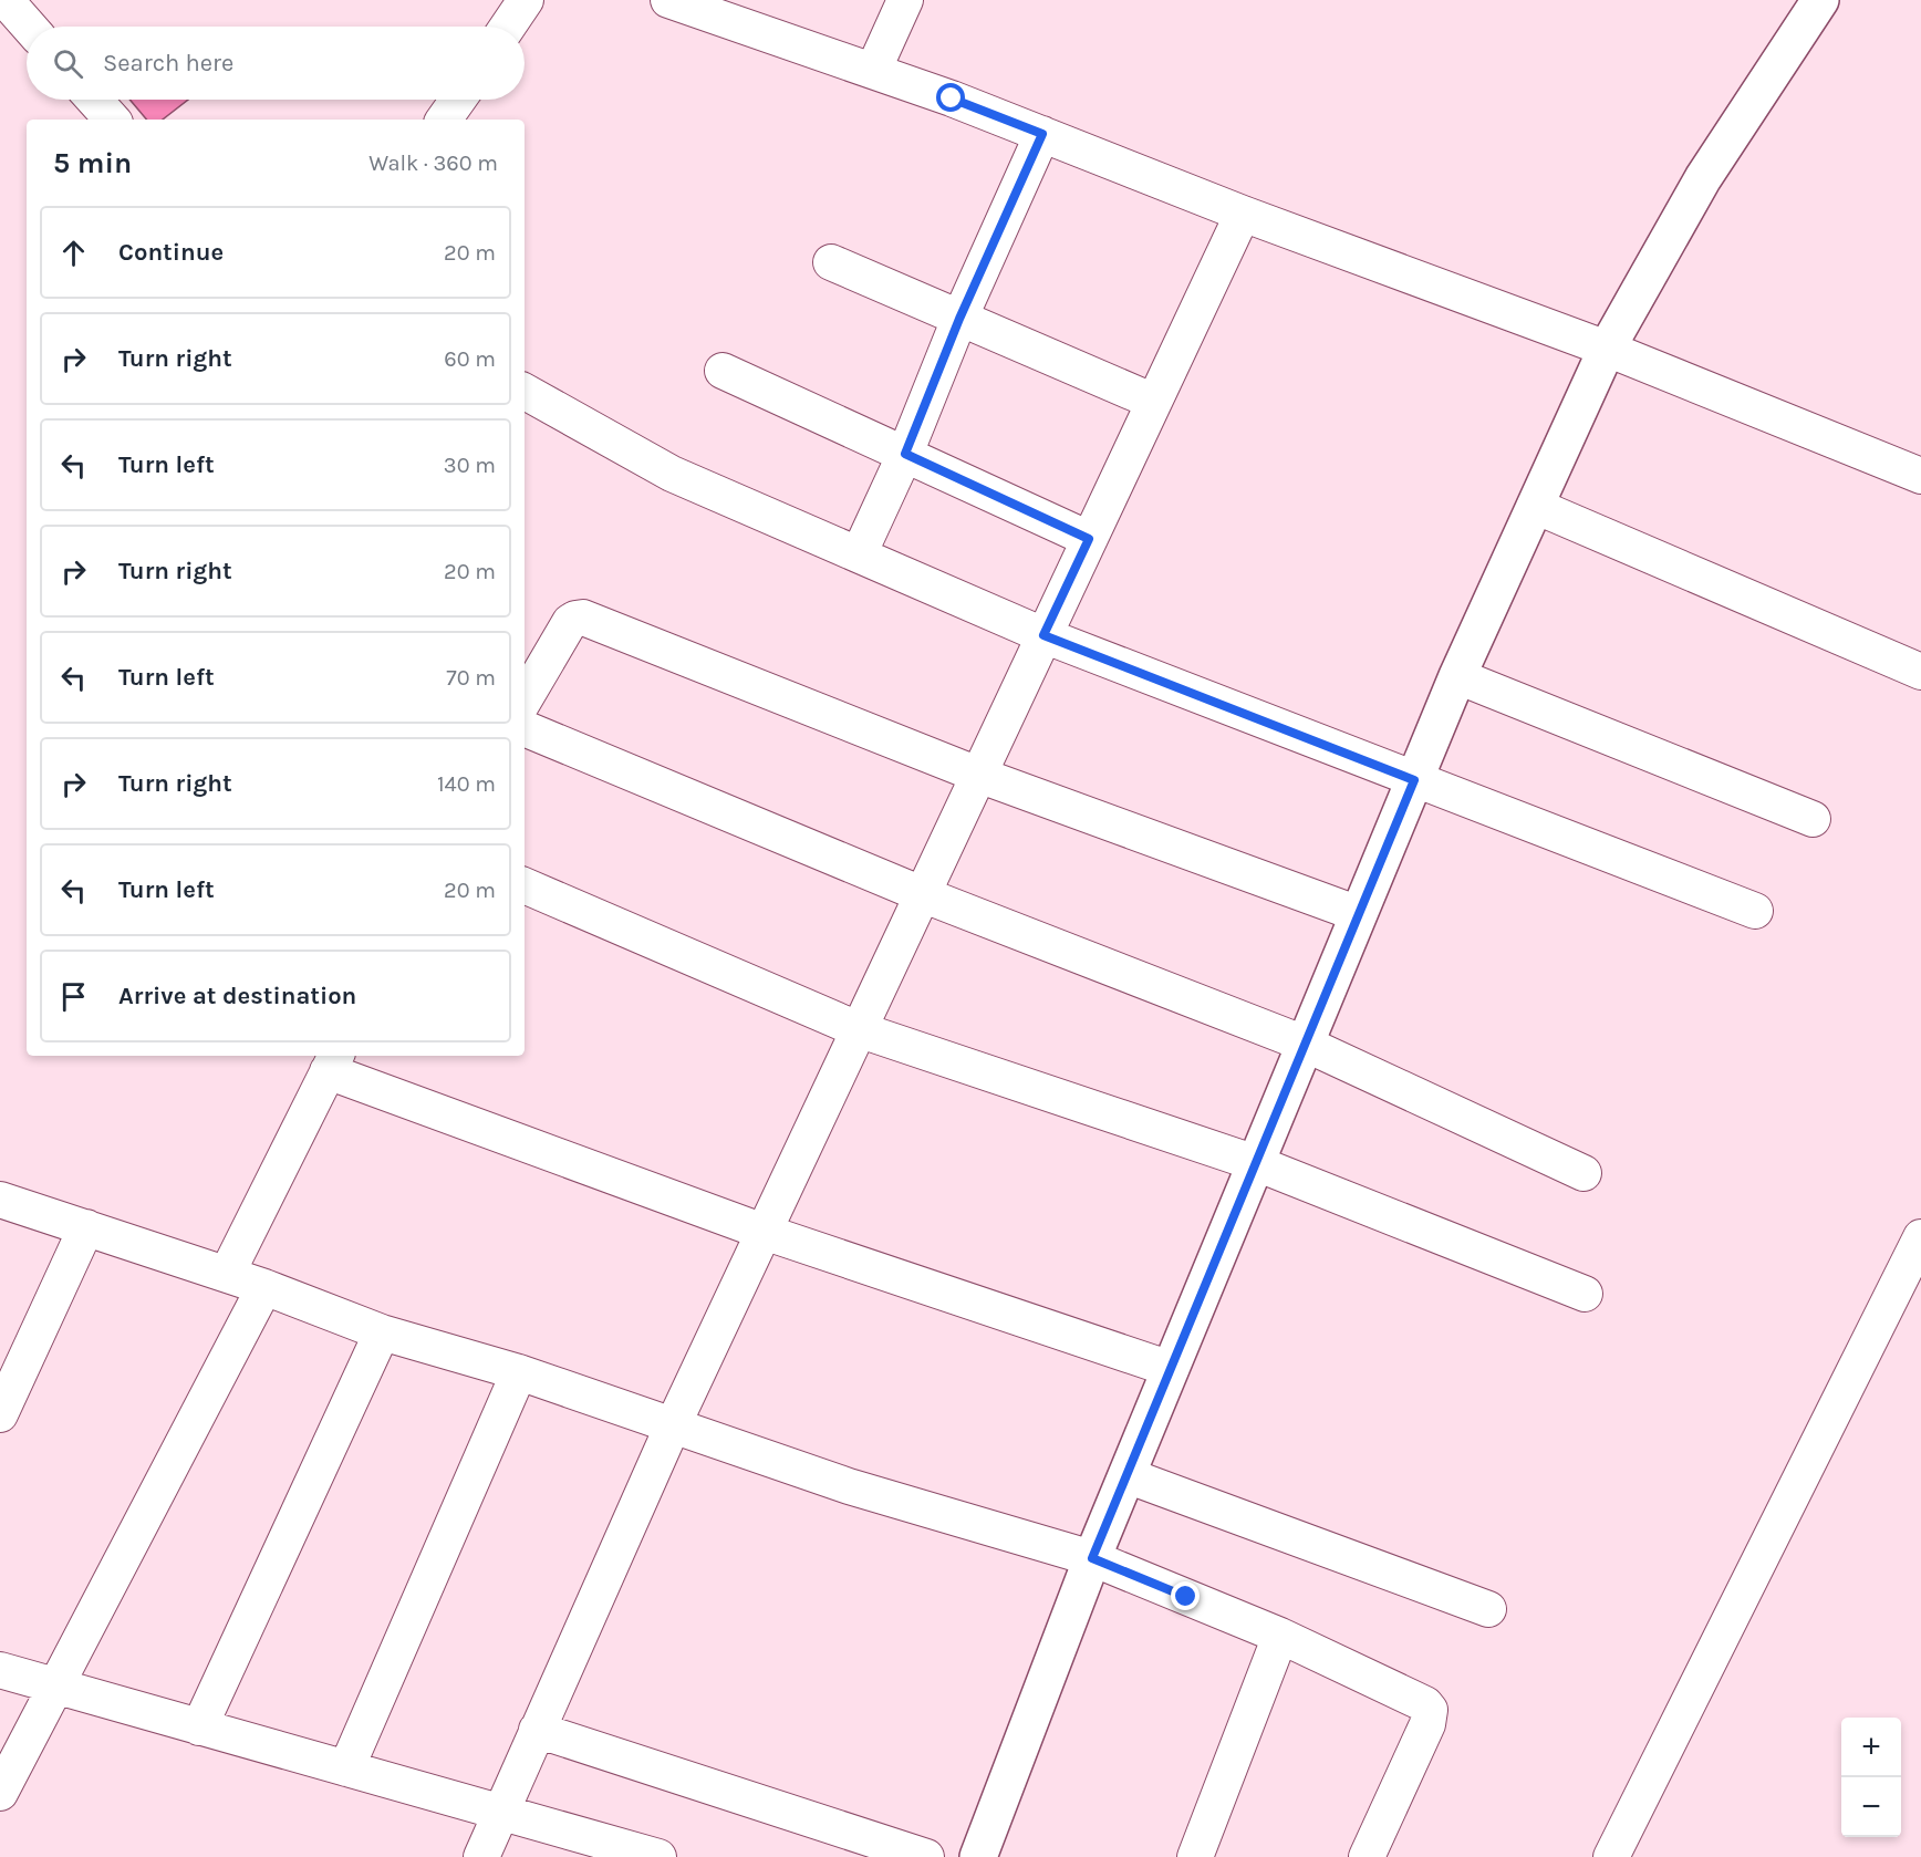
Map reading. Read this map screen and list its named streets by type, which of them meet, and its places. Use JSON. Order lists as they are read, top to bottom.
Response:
{
  "page": {
    "search": "Search here",
    "heading": ["5 min", "Walk · 360 m"],
    "list": [
      ["Continue", "20 m"],
      ["Turn right", "60 m"],
      ["Turn left", "30 m"],
      ["Turn right", "20 m"],
      ["Turn left", "70 m"],
      ["Turn right", "140 m"],
      ["Turn left", "20 m"],
      "Arrive at destination"
    ],
    "map_buttons": ["+", "−"]
  }
}
